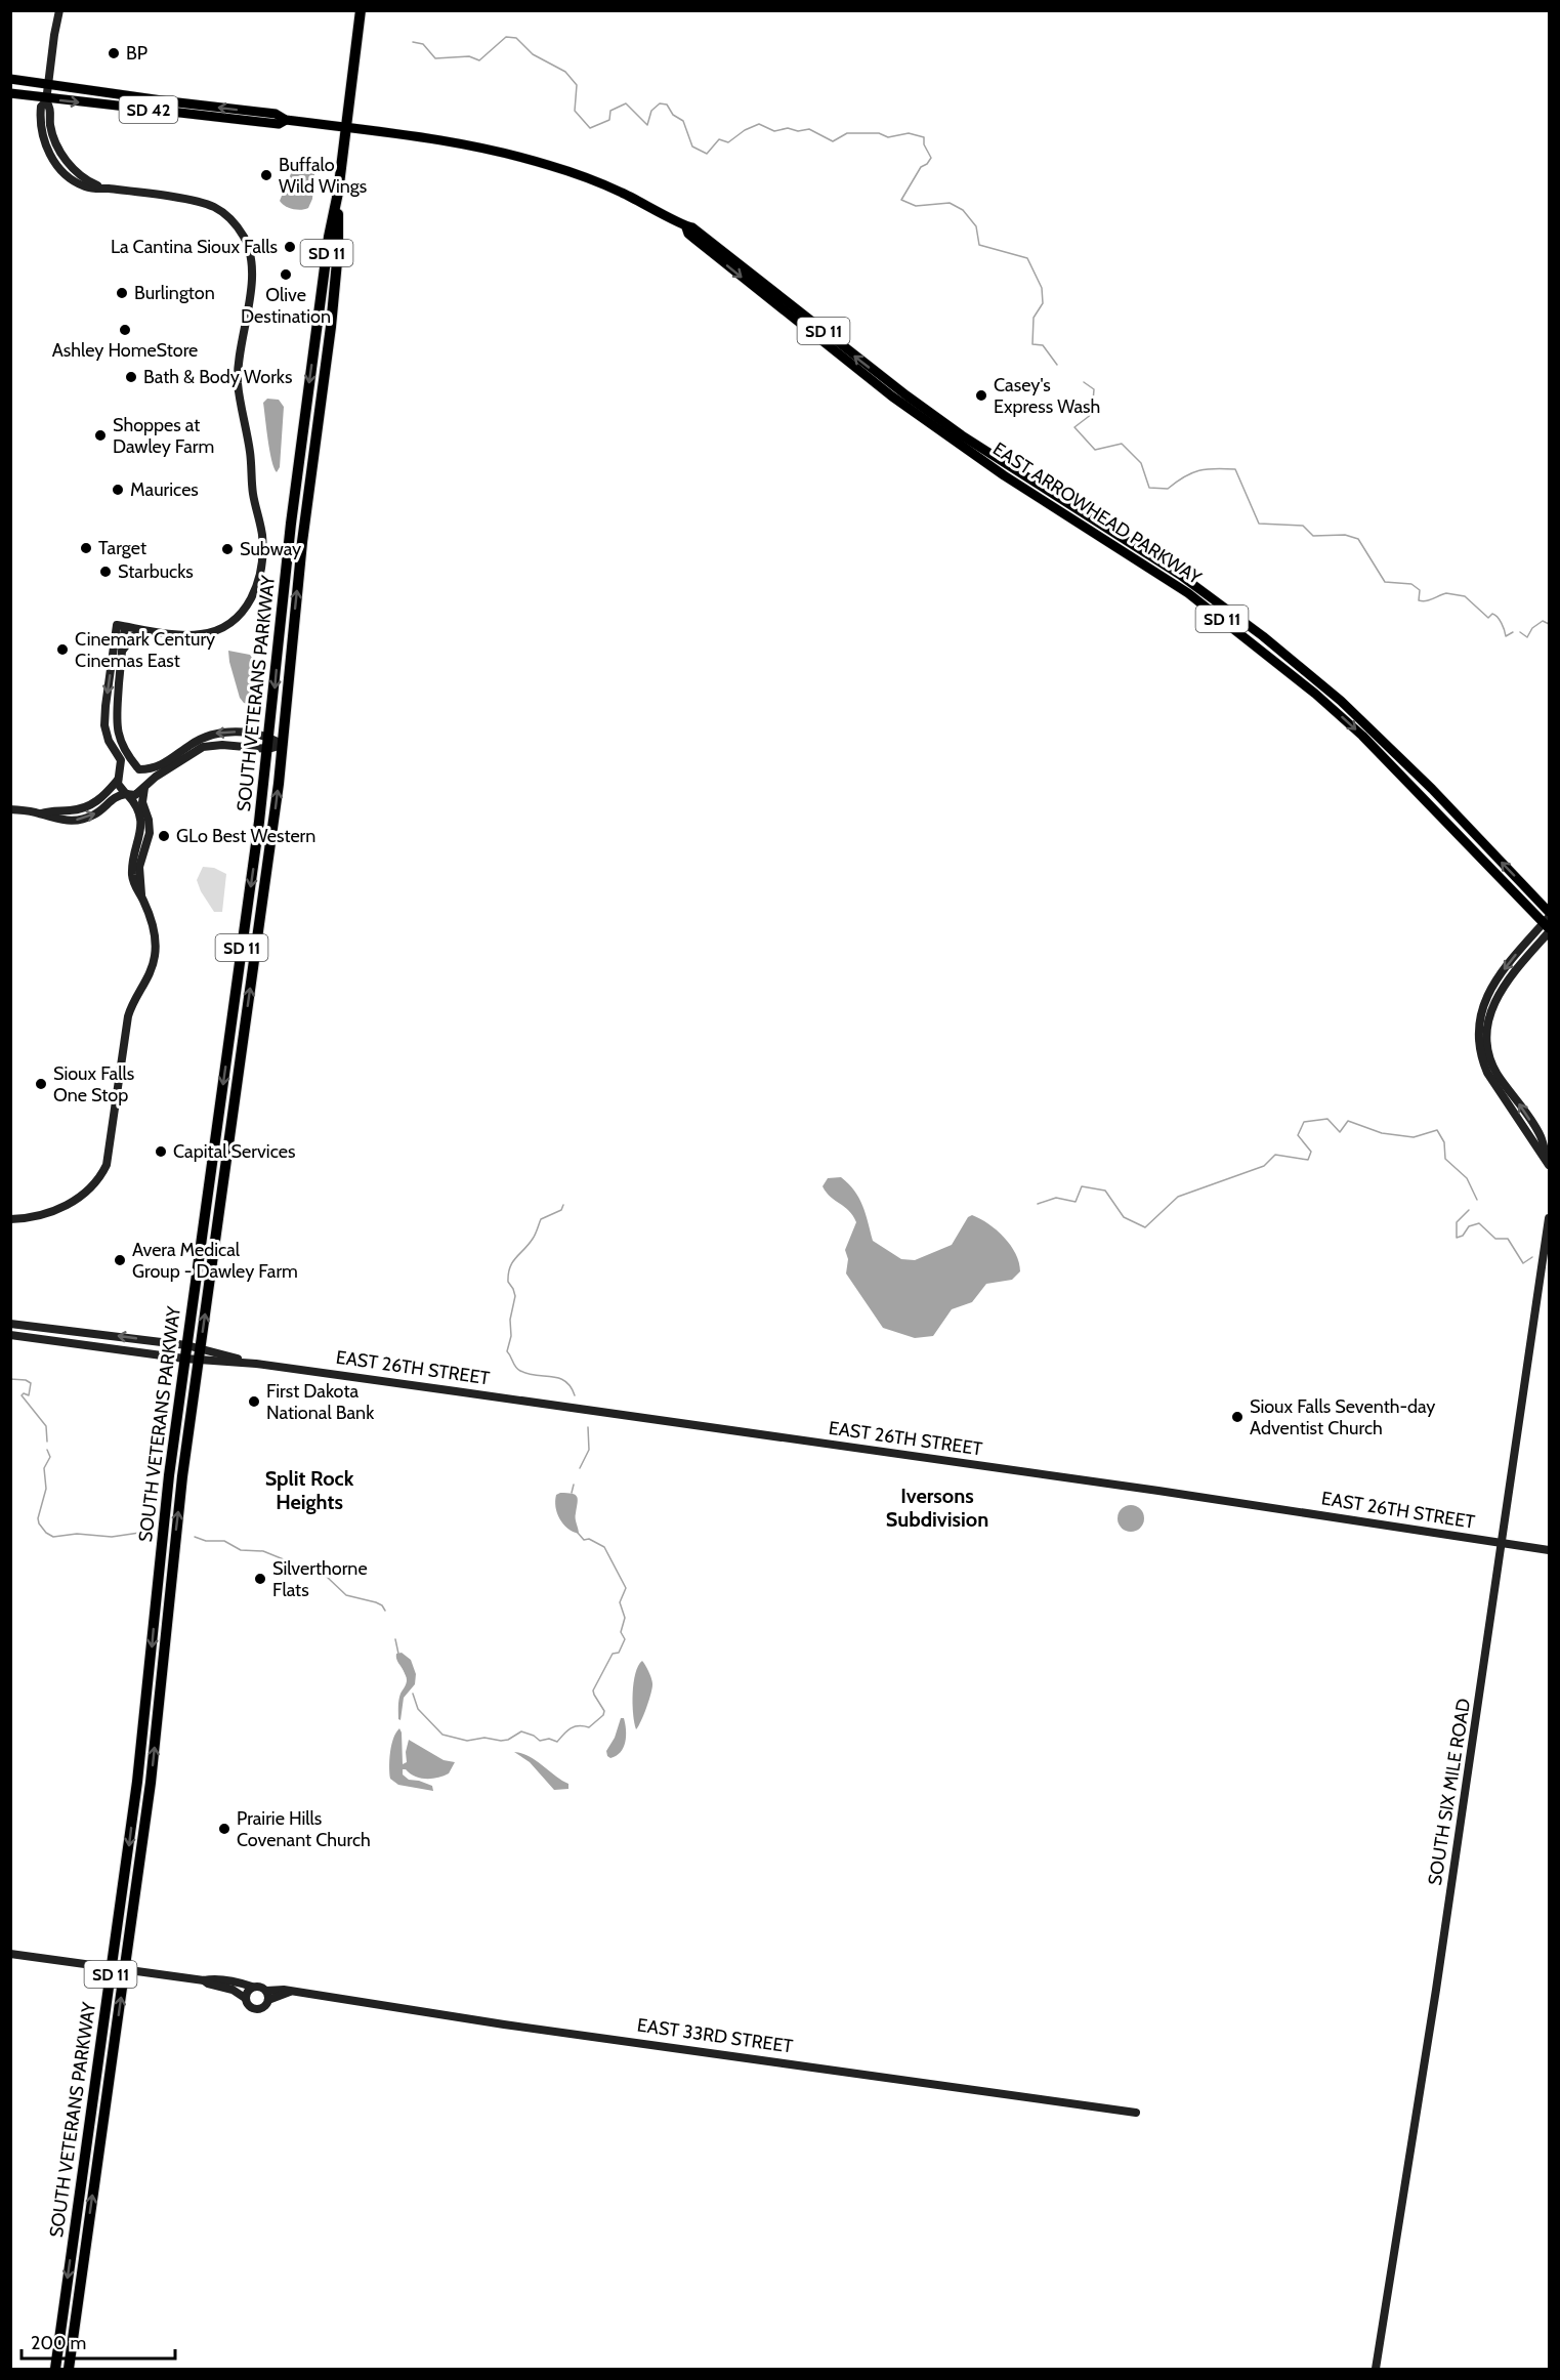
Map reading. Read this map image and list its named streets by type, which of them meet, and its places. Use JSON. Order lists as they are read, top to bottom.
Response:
{
  "streets": {
    "highway": ["SD 11", "SOUTH VETERANS PARKWAY"],
    "main road": ["SD 42", "EAST ARROWHEAD PARKWAY"],
    "street": ["EAST 26TH STREET", "SOUTH SIX MILE ROAD", "EAST 33RD STREET"]
  },
  "crossings": [
    ["EAST ARROWHEAD PARKWAY", "SOUTH VETERANS PARKWAY"],
    ["SOUTH VETERANS PARKWAY", "EAST 26TH STREET"],
    ["SOUTH VETERANS PARKWAY", "EAST 33RD STREET"],
    ["EAST 26TH STREET", "SOUTH SIX MILE ROAD"]
  ],
  "districts": ["Split Rock Heights", "Iversons Subdivision"],
  "places": [
    "BP",
    "Buffalo Wild Wings",
    "La Cantina Sioux Falls",
    "Olive Destination",
    "Burlington",
    "Ashley HomeStore",
    "Bath & Body Works",
    "Casey's Express Wash",
    "Shoppes at Dawley Farm",
    "Maurices",
    "Target",
    "Subway",
    "Starbucks",
    "Cinemark Century Cinemas East",
    "GLo Best Western",
    "Sioux Falls One Stop",
    "Capital Services",
    "Avera Medical Group - Dawley Farm",
    "First Dakota National Bank",
    "Sioux Falls Seventh-day Adventist Church",
    "Silverthorne Flats",
    "Prairie Hills Covenant Church"
  ],
  "scale_bar": "200 m"
}
